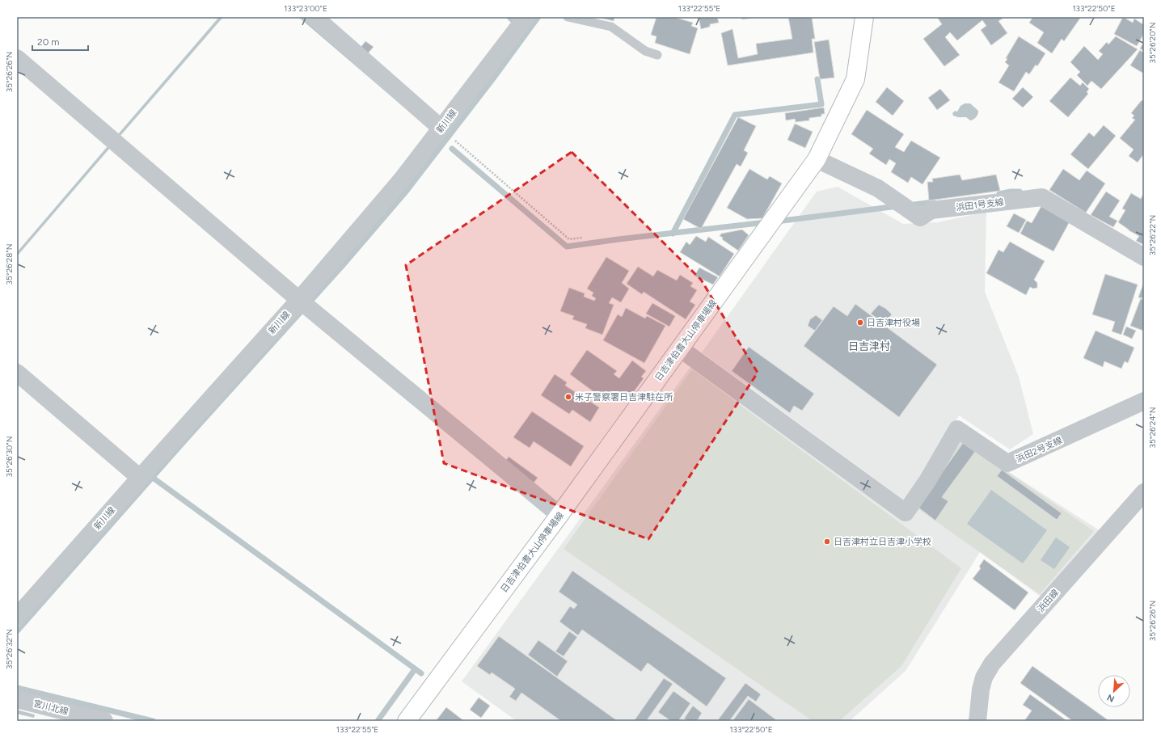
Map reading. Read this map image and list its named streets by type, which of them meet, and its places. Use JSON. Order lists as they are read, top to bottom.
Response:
{
  "streets": {
    "main road": ["日吉津伯耆大山停車場線"],
    "street": [
      "新川線",
      "浜田1号支線",
      "浜田2号支線",
      "浜田線",
      "宮川北線"
    ]
  },
  "crossings": [
    ["浜田1号支線", "日吉津伯耆大山停車場線"],
    ["日吉津伯耆大山停車場線", "浜田2号支線"]
  ],
  "districts": ["日吉津村"],
  "places": ["日吉津村役場", "米子警察署日吉津駐在所", "日吉津村立日吉津小学校"],
  "scale_bar": "20 m",
  "north": "bottom left",
  "coordinates": [
    "133°23'00\"E",
    "133°22'55\"E",
    "133°22'50\"E",
    "35°26'20\"N",
    "35°26'26\"N",
    "35°26'22\"N",
    "35°26'28\"N",
    "35°26'24\"N",
    "35°26'30\"N",
    "35°26'32\"N"
  ]
}
